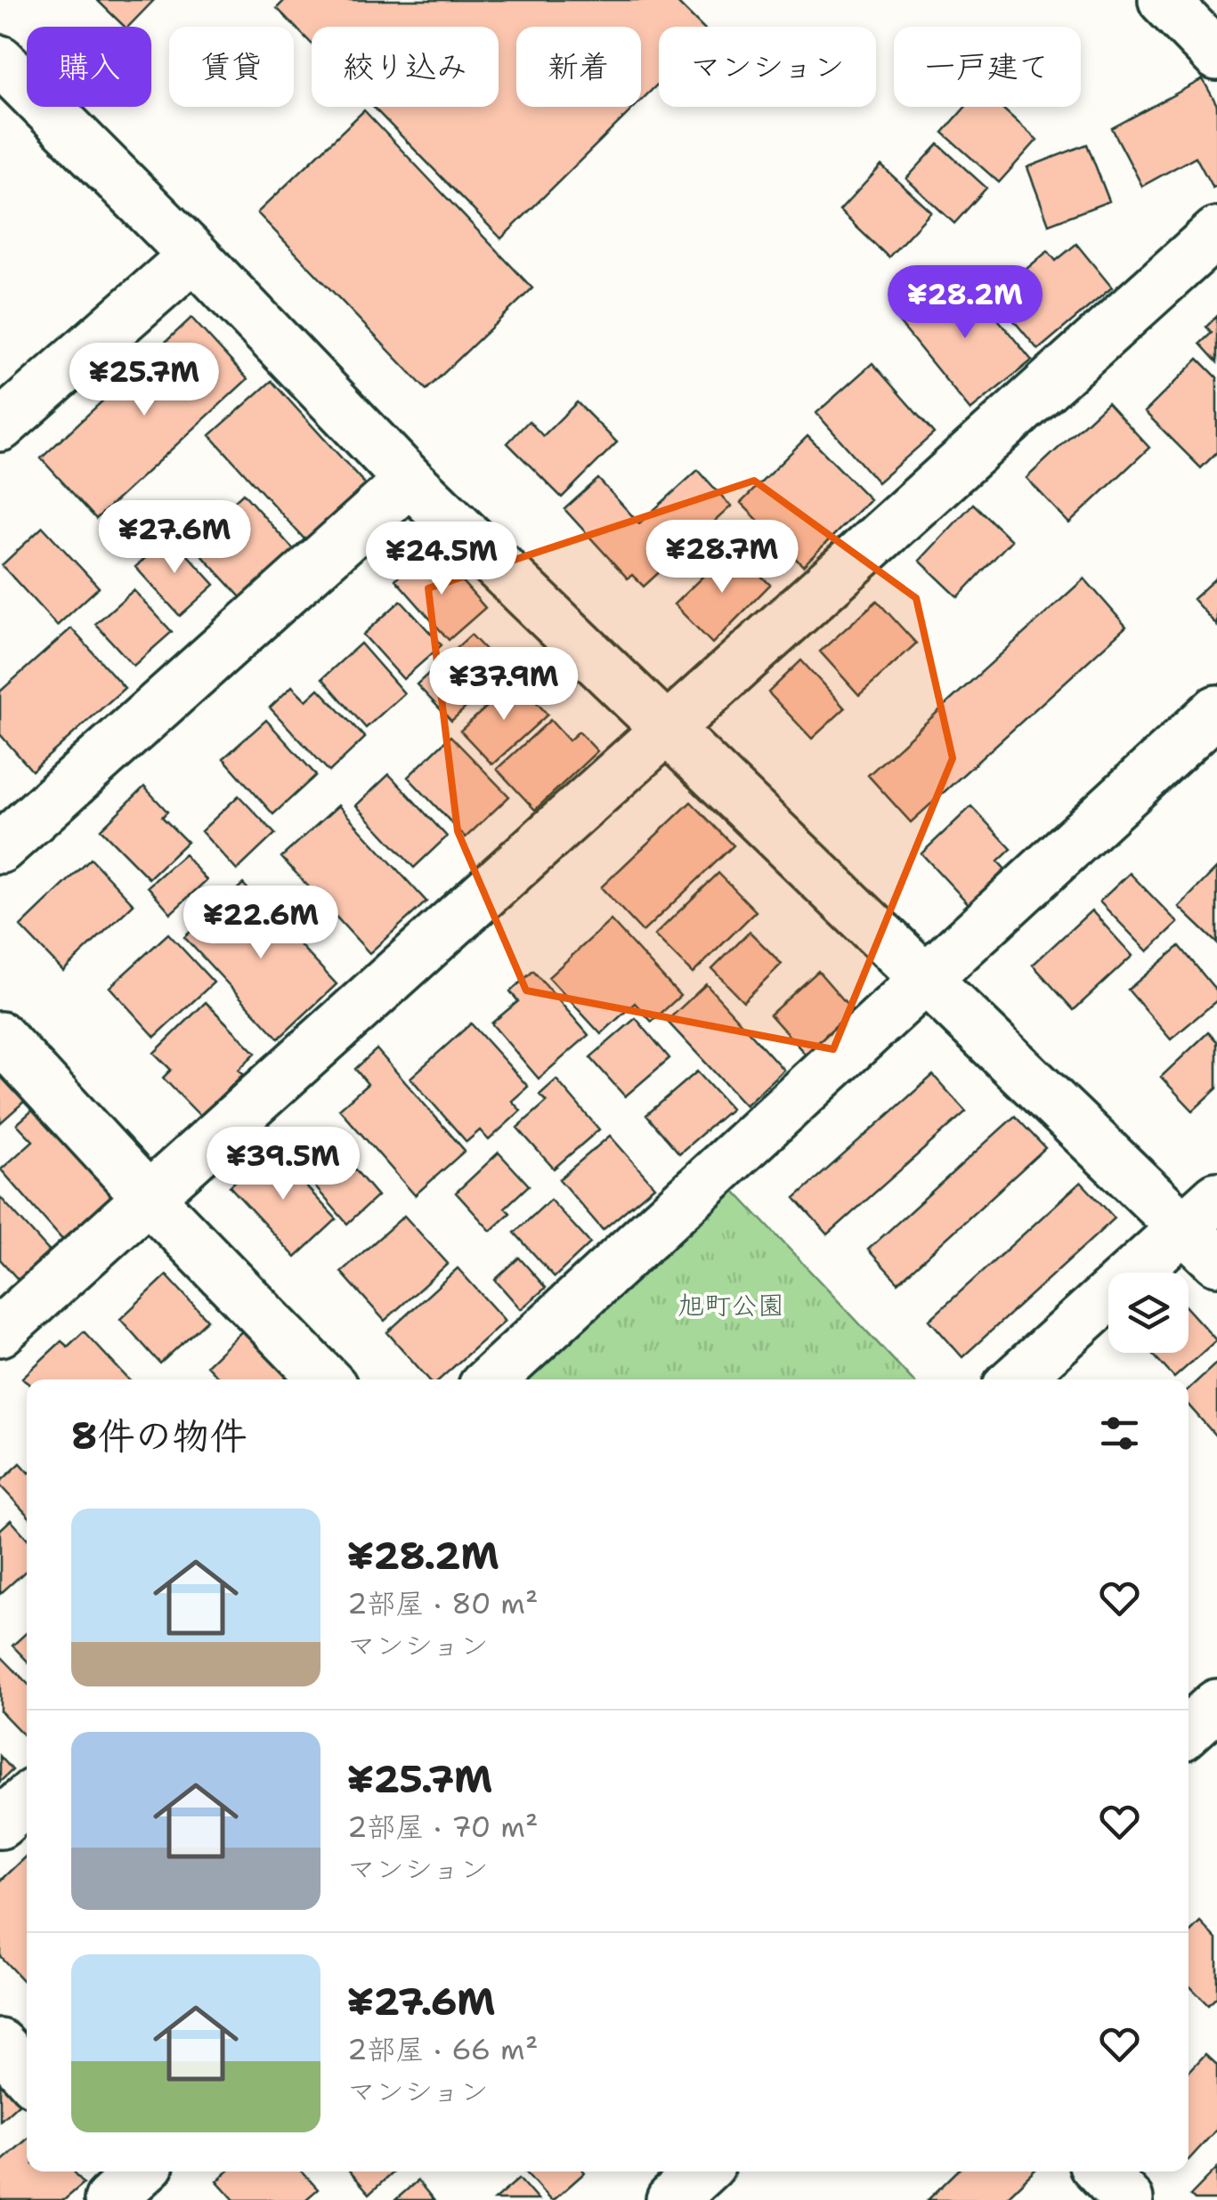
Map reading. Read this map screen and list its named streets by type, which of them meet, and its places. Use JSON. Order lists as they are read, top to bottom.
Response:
{
  "parks": ["旭町公園"],
  "page": {
    "chip": [
      "購入",
      "賃貸",
      "絞り込み",
      "新着",
      "マンション",
      "一戸建て"
    ],
    "price": [
      "¥28.2M",
      "¥25.7M",
      "¥27.6M",
      "¥28.7M",
      "¥24.5M",
      "¥37.9M",
      "¥22.6M",
      "¥39.5M"
    ],
    "heading": "8件の物件",
    "list": [
      {
        "name": "¥28.2M",
        "note": "2部屋 · 80 m² · マンション"
      },
      {
        "name": "¥25.7M",
        "note": "2部屋 · 70 m² · マンション"
      },
      {
        "name": "¥27.6M",
        "note": "2部屋 · 66 m² · マンション"
      }
    ]
  }
}
